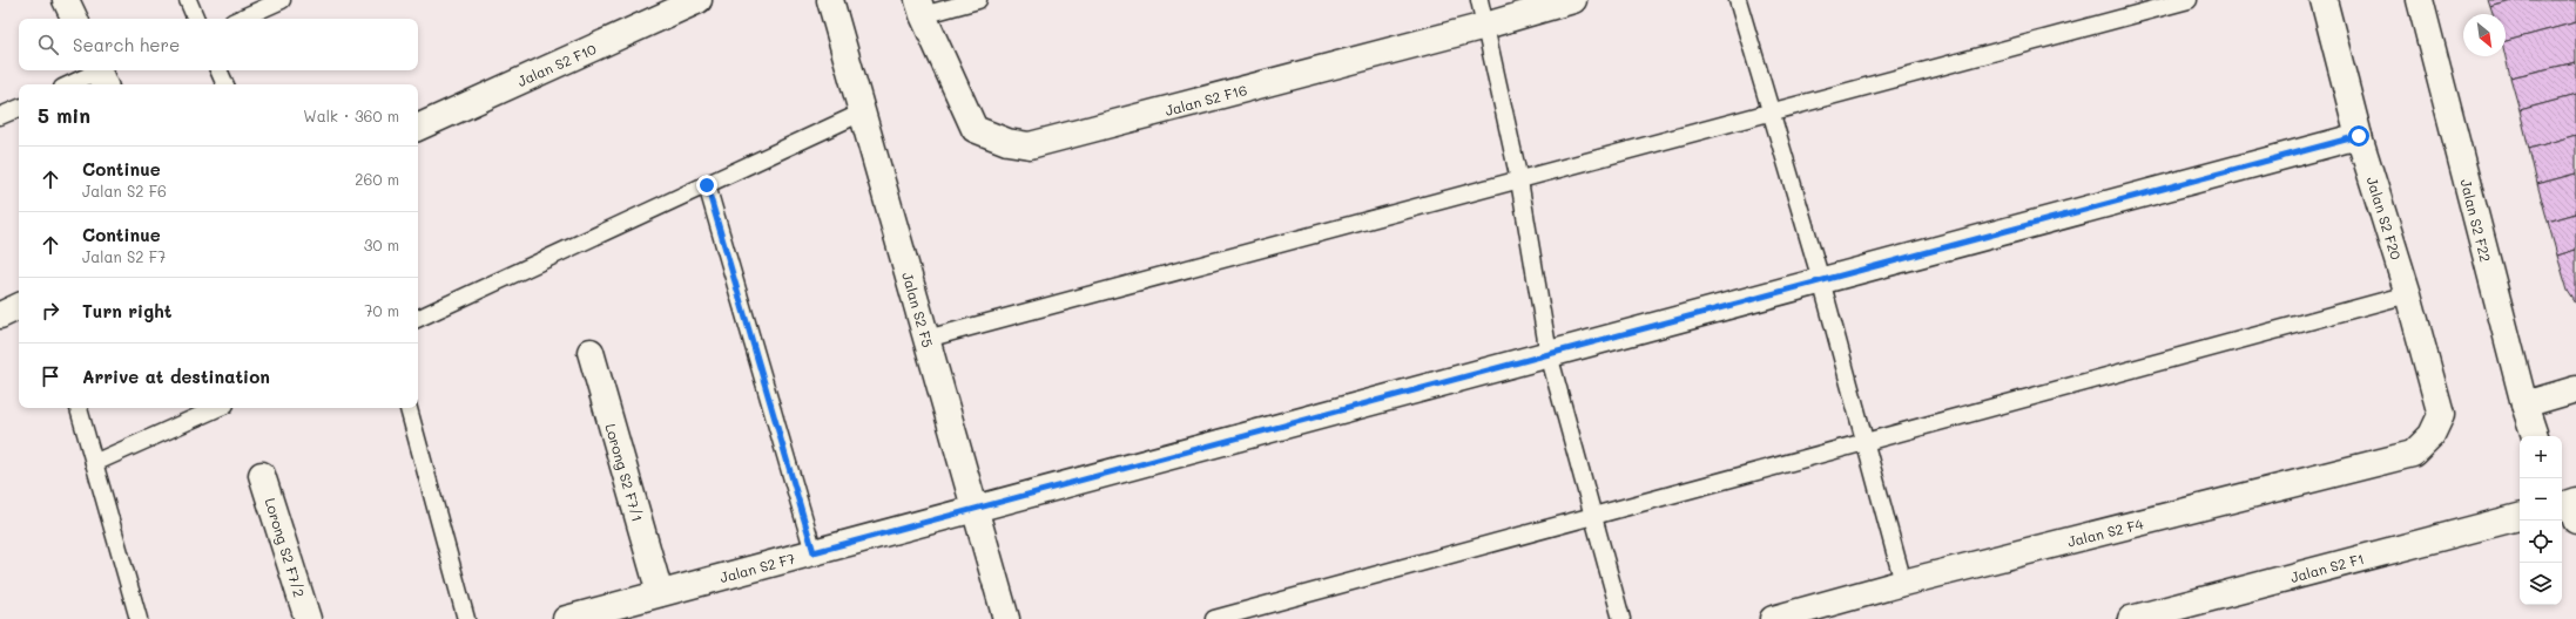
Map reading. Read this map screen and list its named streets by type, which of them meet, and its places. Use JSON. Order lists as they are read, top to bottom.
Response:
{
  "streets": {
    "street": [
      "Jalan S2 F10",
      "Jalan S2 F16",
      "Jalan S2 F20",
      "Jalan S2 F22",
      "Jalan S2 F5",
      "Lorong S2 F7/1",
      "Jalan S2 F4",
      "Lorong S2 F7/2",
      "Jalan S2 F7",
      "Jalan S2 F1"
    ]
  },
  "crossings": [
    ["Jalan S2 F20", "Jalan S2 F4"],
    ["Jalan S2 F20", "Jalan S2 F7"],
    ["Jalan S2 F5", "Jalan S2 F7"],
    ["Lorong S2 F7/1", "Jalan S2 F7"]
  ],
  "north": "bottom right",
  "page": {
    "search": "Search here",
    "heading": ["5 min", "Walk · 360 m"],
    "list": [
      ["Continue", "Jalan S2 F6", "260 m"],
      ["Continue", "Jalan S2 F7", "30 m"],
      ["Turn right", "70 m"],
      "Arrive at destination"
    ],
    "map_buttons": ["+", "−"]
  }
}
